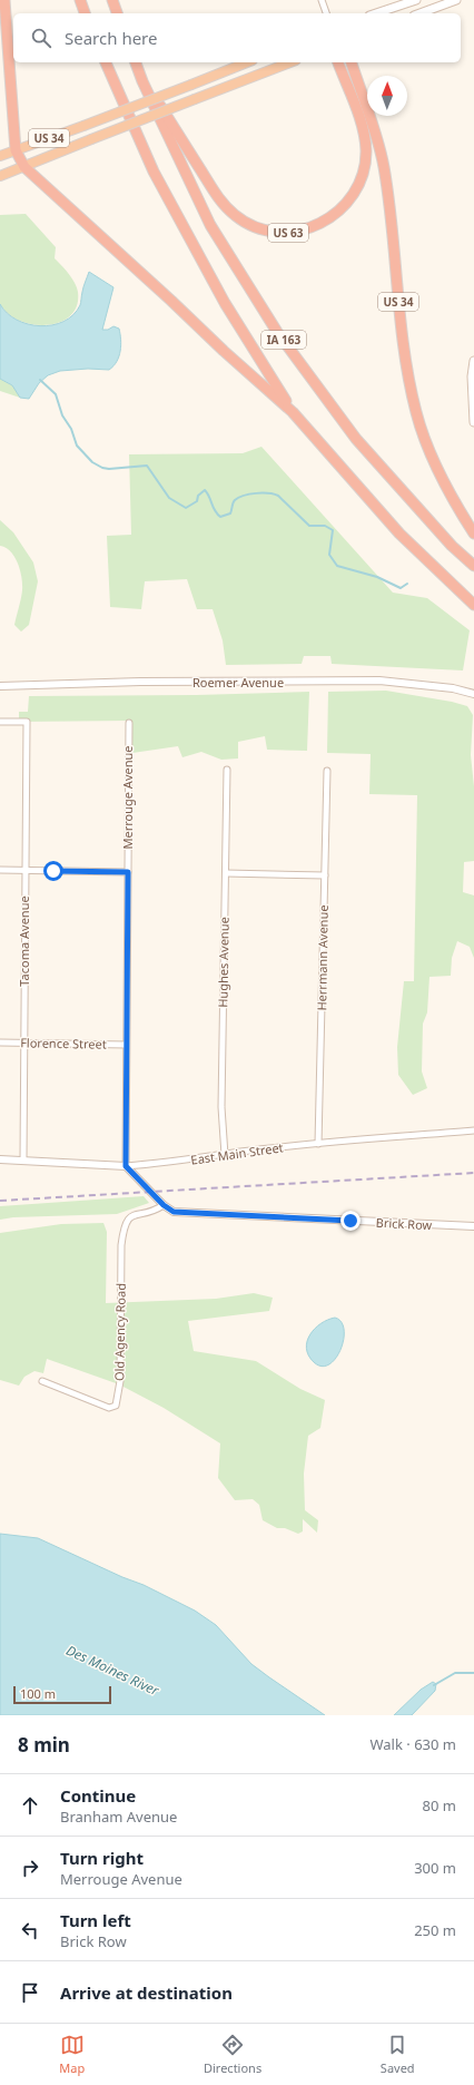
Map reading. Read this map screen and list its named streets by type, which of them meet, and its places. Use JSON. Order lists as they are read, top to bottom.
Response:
{
  "streets": {
    "highway": ["US 34", "US 63", "IA 163"],
    "street": [
      "Roemer Avenue",
      "Merrouge Avenue",
      "Tacoma Avenue",
      "Herrmann Avenue",
      "Hughes Avenue",
      "Florence Street",
      "East Main Street",
      "Brick Row",
      "Old Agency Road"
    ]
  },
  "crossings": [
    ["US 63", "IA 163"],
    ["Merrouge Avenue", "Florence Street"],
    ["Merrouge Avenue", "East Main Street"],
    ["Merrouge Avenue", "Brick Row"],
    ["Tacoma Avenue", "Florence Street"],
    ["Tacoma Avenue", "East Main Street"],
    ["Herrmann Avenue", "East Main Street"],
    ["Hughes Avenue", "East Main Street"],
    ["East Main Street", "Brick Row"],
    ["Brick Row", "Old Agency Road"]
  ],
  "water": ["Des Moines River"],
  "scale_bar": "100 m",
  "north": "top",
  "page": {
    "search": "Search here",
    "scale": "100 m",
    "heading": ["8 min", "Walk · 630 m"],
    "list": [
      ["Continue", "Branham Avenue", "80 m"],
      ["Turn right", "Merrouge Avenue", "300 m"],
      ["Turn left", "Brick Row", "250 m"],
      "Arrive at destination"
    ],
    "nav": ["Map", "Directions", "Saved"]
  }
}
